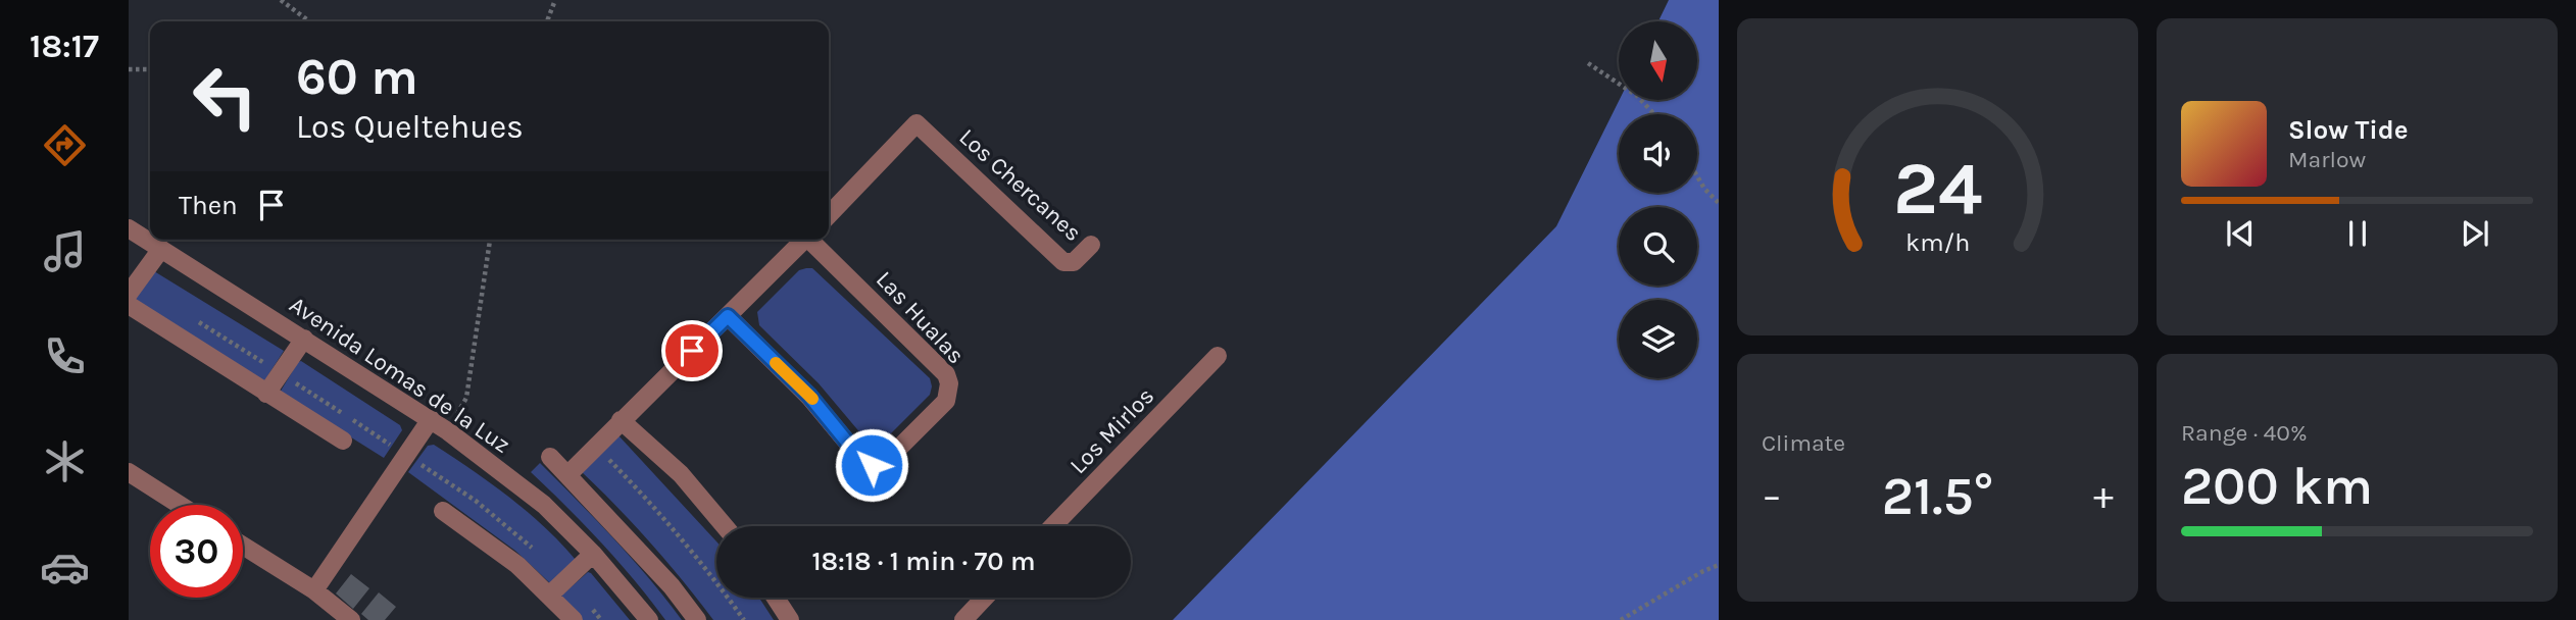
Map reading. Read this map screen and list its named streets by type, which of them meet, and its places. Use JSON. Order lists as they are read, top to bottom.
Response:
{
  "streets": {
    "street": [
      "Los Chercanes",
      "Las Hualas",
      "Avenida Lomas de la Luz",
      "Los Mirlos"
    ]
  },
  "north": "bottom",
  "page": {
    "tabs": "18:17",
    "turn": ["60 m", "Los Queltehues"],
    "song": ["Slow Tide", "Marlow"],
    "then": "Then",
    "tile": [
      "Climate",
      ["Range · 40%", "200 km"]
    ],
    "heat": ["−", "21.5°", "+"],
    "limit": "30",
    "trip": "18:18 · 1 min · 70 m",
    "gauge": ["24", "km/h"]
  }
}
